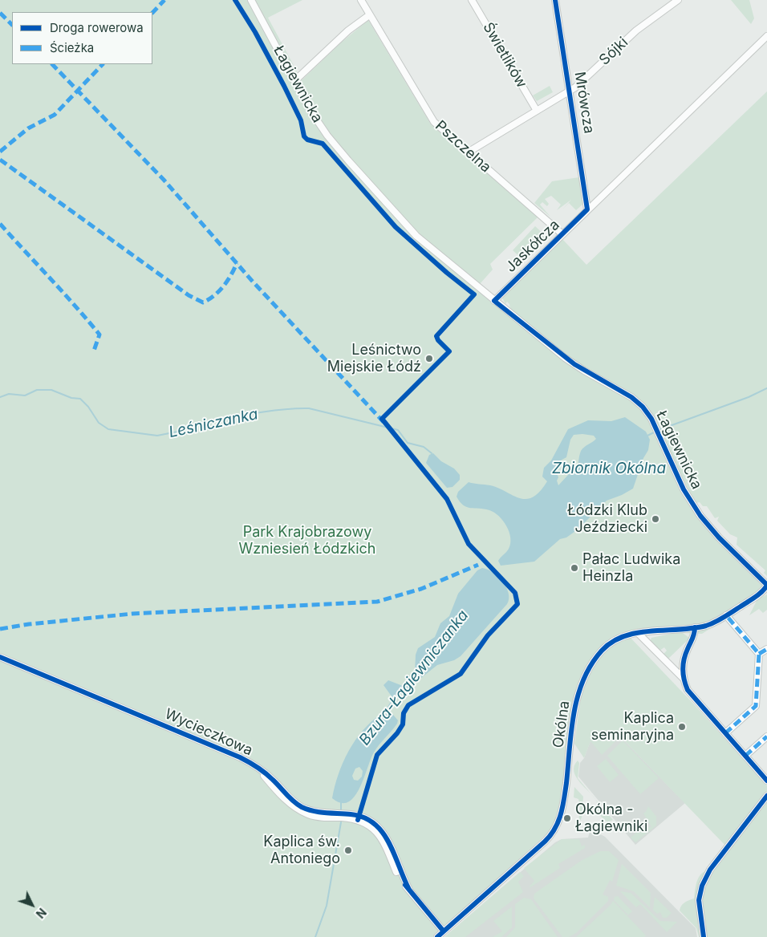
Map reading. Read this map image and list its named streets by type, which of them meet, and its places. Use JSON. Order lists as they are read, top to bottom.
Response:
{
  "streets": {
    "street": [
      "Sójki",
      "Świetlików",
      "Łagiewnicka",
      "Mrówcza",
      "Pszczelna",
      "Jaskółcza",
      "Okólna",
      "Wycieczkowa"
    ]
  },
  "crossings": [
    ["Sójki", "Świetlików"],
    ["Sójki", "Mrówcza"],
    ["Sójki", "Pszczelna"],
    ["Łagiewnicka", "Jaskółcza"],
    ["Łagiewnicka", "Okólna"],
    ["Mrówcza", "Jaskółcza"],
    ["Pszczelna", "Jaskółcza"],
    ["Okólna", "Wycieczkowa"]
  ],
  "water": ["Leśniczanka", "Zbiornik Okólna", "Bzura-Łagiewniczanka"],
  "parks": ["Park Krajobrazowy Wzniesień Łódzkich"],
  "places": [
    "Leśnictwo Miejskie Łódź",
    "Łódzki Klub Jeździecki",
    "Pałac Ludwika Heinzla",
    "Kaplica seminaryjna",
    "Okólna - Łagiewniki",
    "Kaplica św. Antoniego"
  ],
  "legend": ["Droga rowerowa", "Ścieżka"],
  "north": "bottom right"
}
